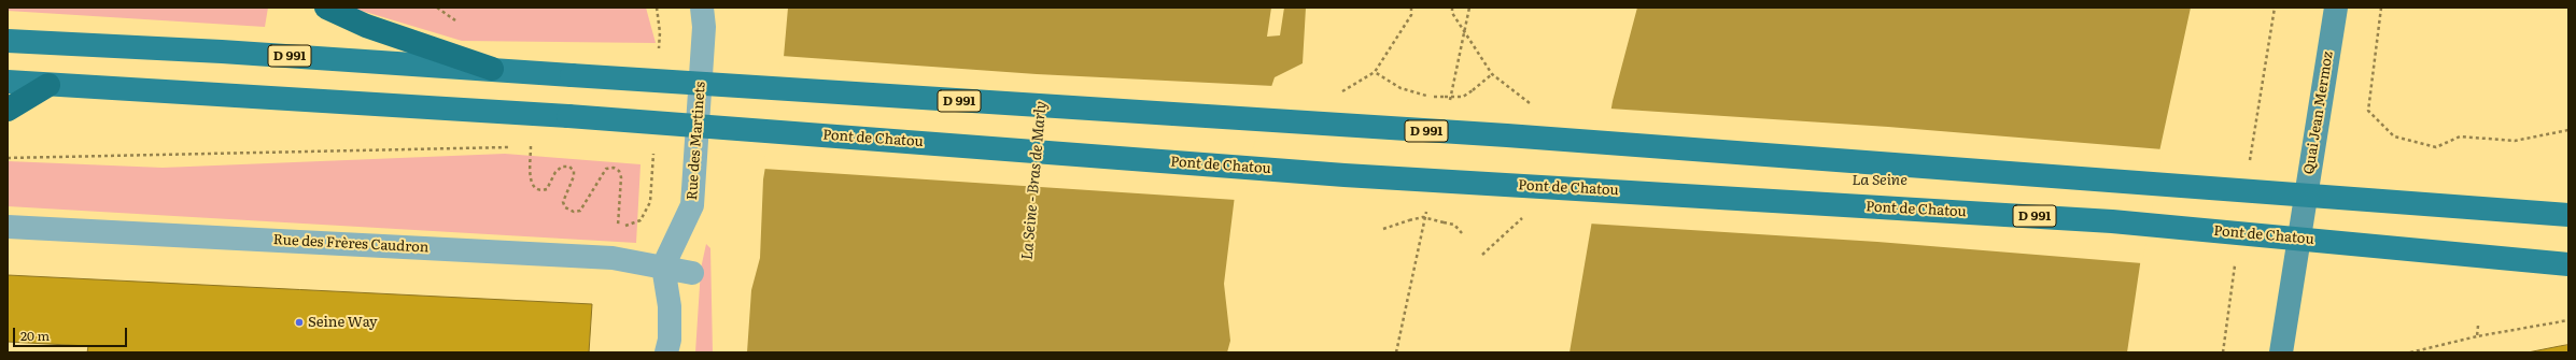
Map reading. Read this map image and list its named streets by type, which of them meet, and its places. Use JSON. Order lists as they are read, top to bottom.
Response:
{
  "streets": {
    "main road": ["D 991", "Quai Jean Mermoz", "Pont de Chatou"],
    "street": ["Rue des Martinets", "Rue des Frères Caudron"]
  },
  "crossings": [
    ["D 991", "Pont de Chatou"],
    ["Rue des Martinets", "Rue des Frères Caudron"]
  ],
  "water": ["La Seine - Bras de Marly", "La Seine"],
  "places": ["Seine Way"],
  "scale_bar": "20 m"
}
